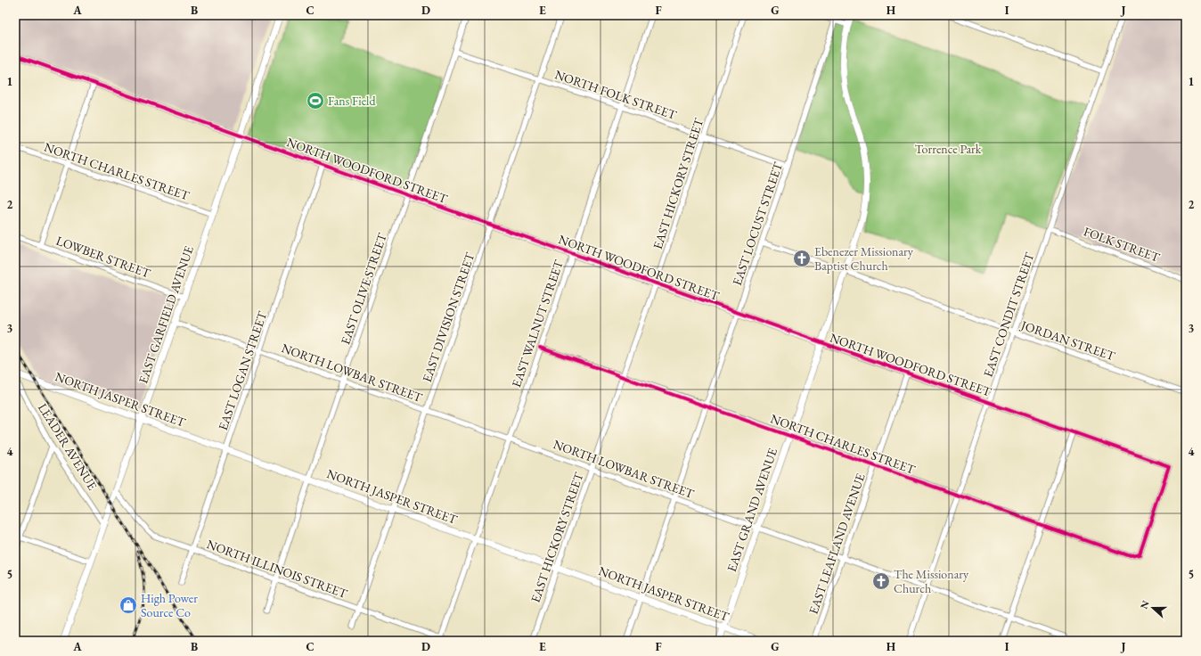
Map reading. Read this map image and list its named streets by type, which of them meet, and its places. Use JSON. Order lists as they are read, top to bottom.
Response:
{
  "streets": {
    "street": [
      "NORTH FOLK STREET",
      "NORTH WOODFORD STREET",
      "NORTH CHARLES STREET",
      "EAST HICKORY STREET",
      "EAST LOCUST STREET",
      "FOLK STREET",
      "LOWBER STREET",
      "EAST OLIVE STREET",
      "EAST GARFIELD AVENUE",
      "EAST CONDIT STREET",
      "EAST DIVISION STREET",
      "EAST WALNUT STREET",
      "JORDAN STREET",
      "EAST LOGAN STREET",
      "NORTH LOWBAR STREET",
      "NORTH JASPER STREET",
      "LEADER AVENUE",
      "EAST GRAND AVENUE",
      "EAST LEAFLAND AVENUE",
      "NORTH ILLINOIS STREET"
    ]
  },
  "crossings": [
    ["NORTH FOLK STREET", "EAST HICKORY STREET"],
    ["NORTH FOLK STREET", "EAST LOCUST STREET"],
    ["NORTH FOLK STREET", "EAST OLIVE STREET"],
    ["NORTH FOLK STREET", "EAST DIVISION STREET"],
    ["NORTH FOLK STREET", "EAST WALNUT STREET"],
    ["NORTH WOODFORD STREET", "NORTH CHARLES STREET"],
    ["NORTH WOODFORD STREET", "EAST HICKORY STREET"],
    ["NORTH WOODFORD STREET", "EAST LOCUST STREET"],
    ["NORTH WOODFORD STREET", "EAST OLIVE STREET"],
    ["NORTH WOODFORD STREET", "EAST GARFIELD AVENUE"],
    ["NORTH WOODFORD STREET", "EAST CONDIT STREET"],
    ["NORTH WOODFORD STREET", "EAST DIVISION STREET"],
    ["NORTH WOODFORD STREET", "EAST WALNUT STREET"],
    ["NORTH WOODFORD STREET", "EAST LOGAN STREET"],
    ["NORTH WOODFORD STREET", "EAST GRAND AVENUE"],
    ["NORTH WOODFORD STREET", "EAST LEAFLAND AVENUE"],
    ["NORTH CHARLES STREET", "EAST HICKORY STREET"],
    ["NORTH CHARLES STREET", "EAST LOCUST STREET"],
    ["NORTH CHARLES STREET", "EAST GARFIELD AVENUE"],
    ["NORTH CHARLES STREET", "EAST CONDIT STREET"],
    ["NORTH CHARLES STREET", "EAST WALNUT STREET"],
    ["NORTH CHARLES STREET", "EAST GRAND AVENUE"],
    ["NORTH CHARLES STREET", "EAST LEAFLAND AVENUE"],
    ["EAST HICKORY STREET", "NORTH LOWBAR STREET"],
    ["EAST HICKORY STREET", "NORTH JASPER STREET"],
    ["EAST LOCUST STREET", "JORDAN STREET"],
    ["EAST LOCUST STREET", "NORTH LOWBAR STREET"],
    ["EAST LOCUST STREET", "NORTH JASPER STREET"],
    ["FOLK STREET", "EAST CONDIT STREET"],
    ["LOWBER STREET", "EAST GARFIELD AVENUE"],
    ["EAST OLIVE STREET", "NORTH LOWBAR STREET"],
    ["EAST OLIVE STREET", "NORTH JASPER STREET"],
    ["EAST OLIVE STREET", "NORTH ILLINOIS STREET"],
    ["EAST GARFIELD AVENUE", "NORTH LOWBAR STREET"],
    ["EAST GARFIELD AVENUE", "NORTH JASPER STREET"],
    ["EAST GARFIELD AVENUE", "LEADER AVENUE"],
    ["EAST GARFIELD AVENUE", "NORTH ILLINOIS STREET"],
    ["EAST CONDIT STREET", "JORDAN STREET"],
    ["EAST CONDIT STREET", "NORTH LOWBAR STREET"],
    ["EAST DIVISION STREET", "NORTH LOWBAR STREET"],
    ["EAST DIVISION STREET", "NORTH JASPER STREET"],
    ["EAST DIVISION STREET", "NORTH ILLINOIS STREET"],
    ["EAST WALNUT STREET", "NORTH LOWBAR STREET"],
    ["EAST WALNUT STREET", "NORTH JASPER STREET"],
    ["EAST WALNUT STREET", "NORTH ILLINOIS STREET"],
    ["JORDAN STREET", "EAST GRAND AVENUE"],
    ["EAST LOGAN STREET", "NORTH LOWBAR STREET"],
    ["EAST LOGAN STREET", "NORTH JASPER STREET"],
    ["EAST LOGAN STREET", "NORTH ILLINOIS STREET"],
    ["NORTH LOWBAR STREET", "EAST GRAND AVENUE"],
    ["NORTH LOWBAR STREET", "EAST LEAFLAND AVENUE"],
    ["NORTH JASPER STREET", "EAST GRAND AVENUE"]
  ],
  "parks": ["Torrence Park"],
  "places": {
    "sports": ["Fans Field"],
    "church": ["Ebenezer Missionary Baptist Church", "The Missionary Church"],
    "shop": ["High Power Source Co"]
  },
  "north": "left",
  "grid": {
    "columns": [
      "A",
      "B",
      "C",
      "D",
      "E",
      "F",
      "G",
      "H",
      "I",
      "J"
    ],
    "rows": [
      "1",
      "2",
      "3",
      "4",
      "5"
    ]
  }
}
